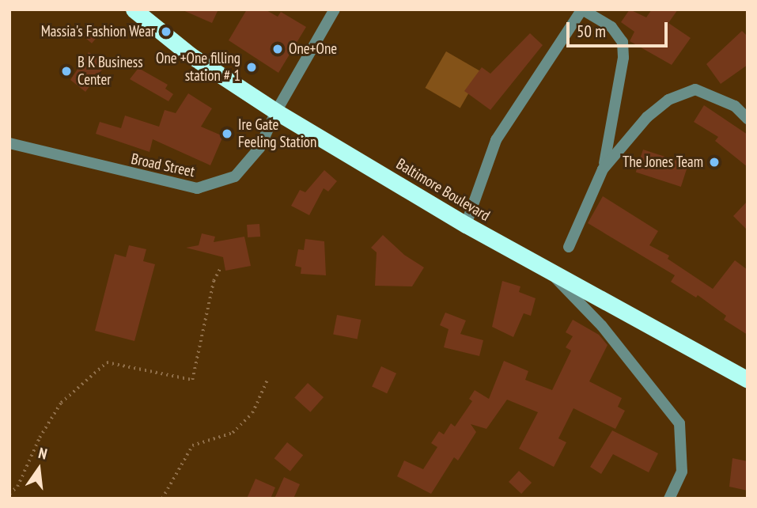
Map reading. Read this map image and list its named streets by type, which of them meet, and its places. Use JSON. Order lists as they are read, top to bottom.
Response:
{
  "streets": {
    "highway": ["Baltimore Boulevard"],
    "street": ["Broad Street"]
  },
  "crossings": [
    ["Broad Street", "Baltimore Boulevard"]
  ],
  "places": [
    "Massia's Fashion Wear",
    "One+One",
    "One +One filling station # 1",
    "B K Business Center",
    "Ire Gate Feeling Station",
    "The Jones Team"
  ],
  "scale_bar": "50 m",
  "north": "top"
}
